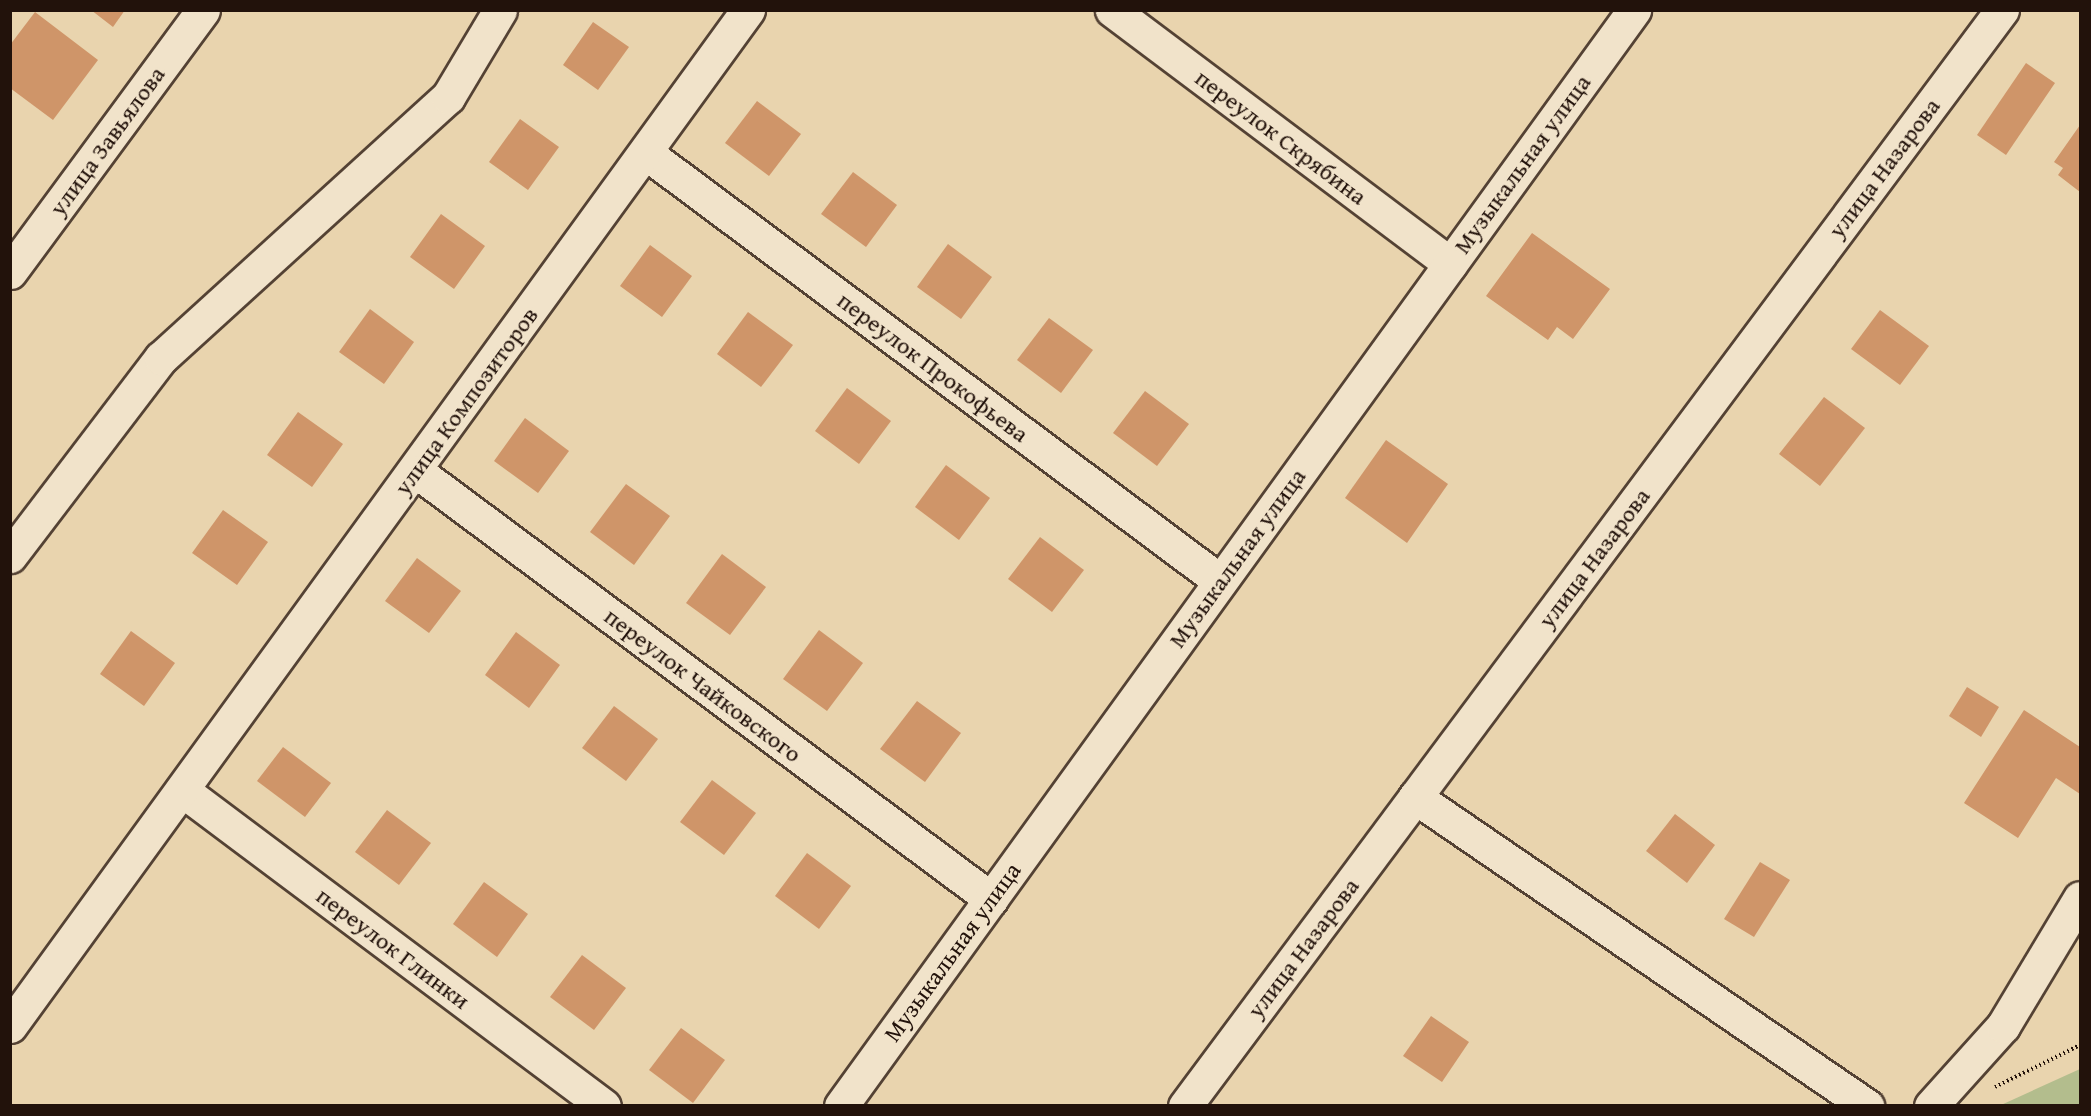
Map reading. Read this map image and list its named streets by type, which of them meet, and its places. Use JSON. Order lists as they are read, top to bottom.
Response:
{
  "streets": {
    "street": [
      "переулок Скрябина",
      "улица Завьялова",
      "Музыкальная улица",
      "улица Назарова",
      "переулок Прокофьева",
      "улица Композиторов",
      "переулок Чайковского",
      "переулок Глинки"
    ]
  },
  "crossings": [
    ["переулок Скрябина", "Музыкальная улица"],
    ["Музыкальная улица", "переулок Прокофьева"],
    ["Музыкальная улица", "переулок Чайковского"],
    ["переулок Прокофьева", "улица Композиторов"],
    ["улица Композиторов", "переулок Чайковского"],
    ["улица Композиторов", "переулок Глинки"]
  ]
}
